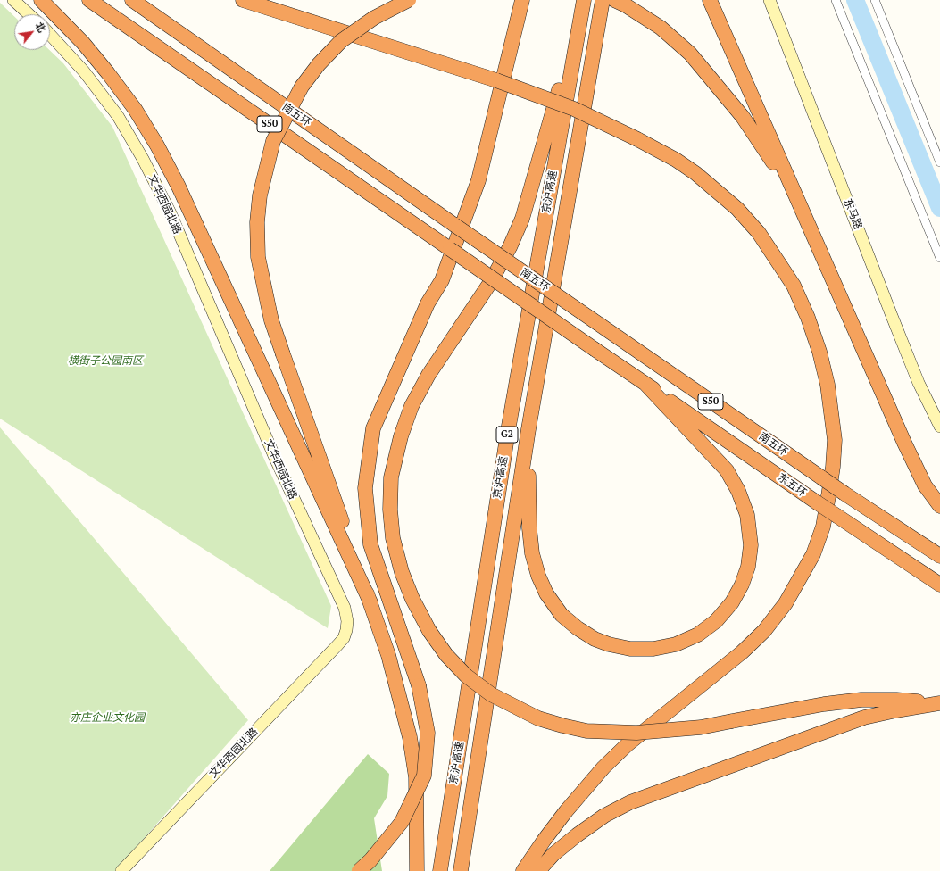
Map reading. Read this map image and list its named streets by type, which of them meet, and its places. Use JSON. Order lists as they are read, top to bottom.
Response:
{
  "streets": {
    "highway": [
      "南五环",
      "S50",
      "京沪高速",
      "G2",
      "东五环"
    ],
    "street": ["文华西园北路", "东马路"]
  },
  "crossings": [
    ["南五环", "东五环"]
  ],
  "parks": ["横街子公园南区", "亦庄企业文化园"],
  "north": "top right"
}
